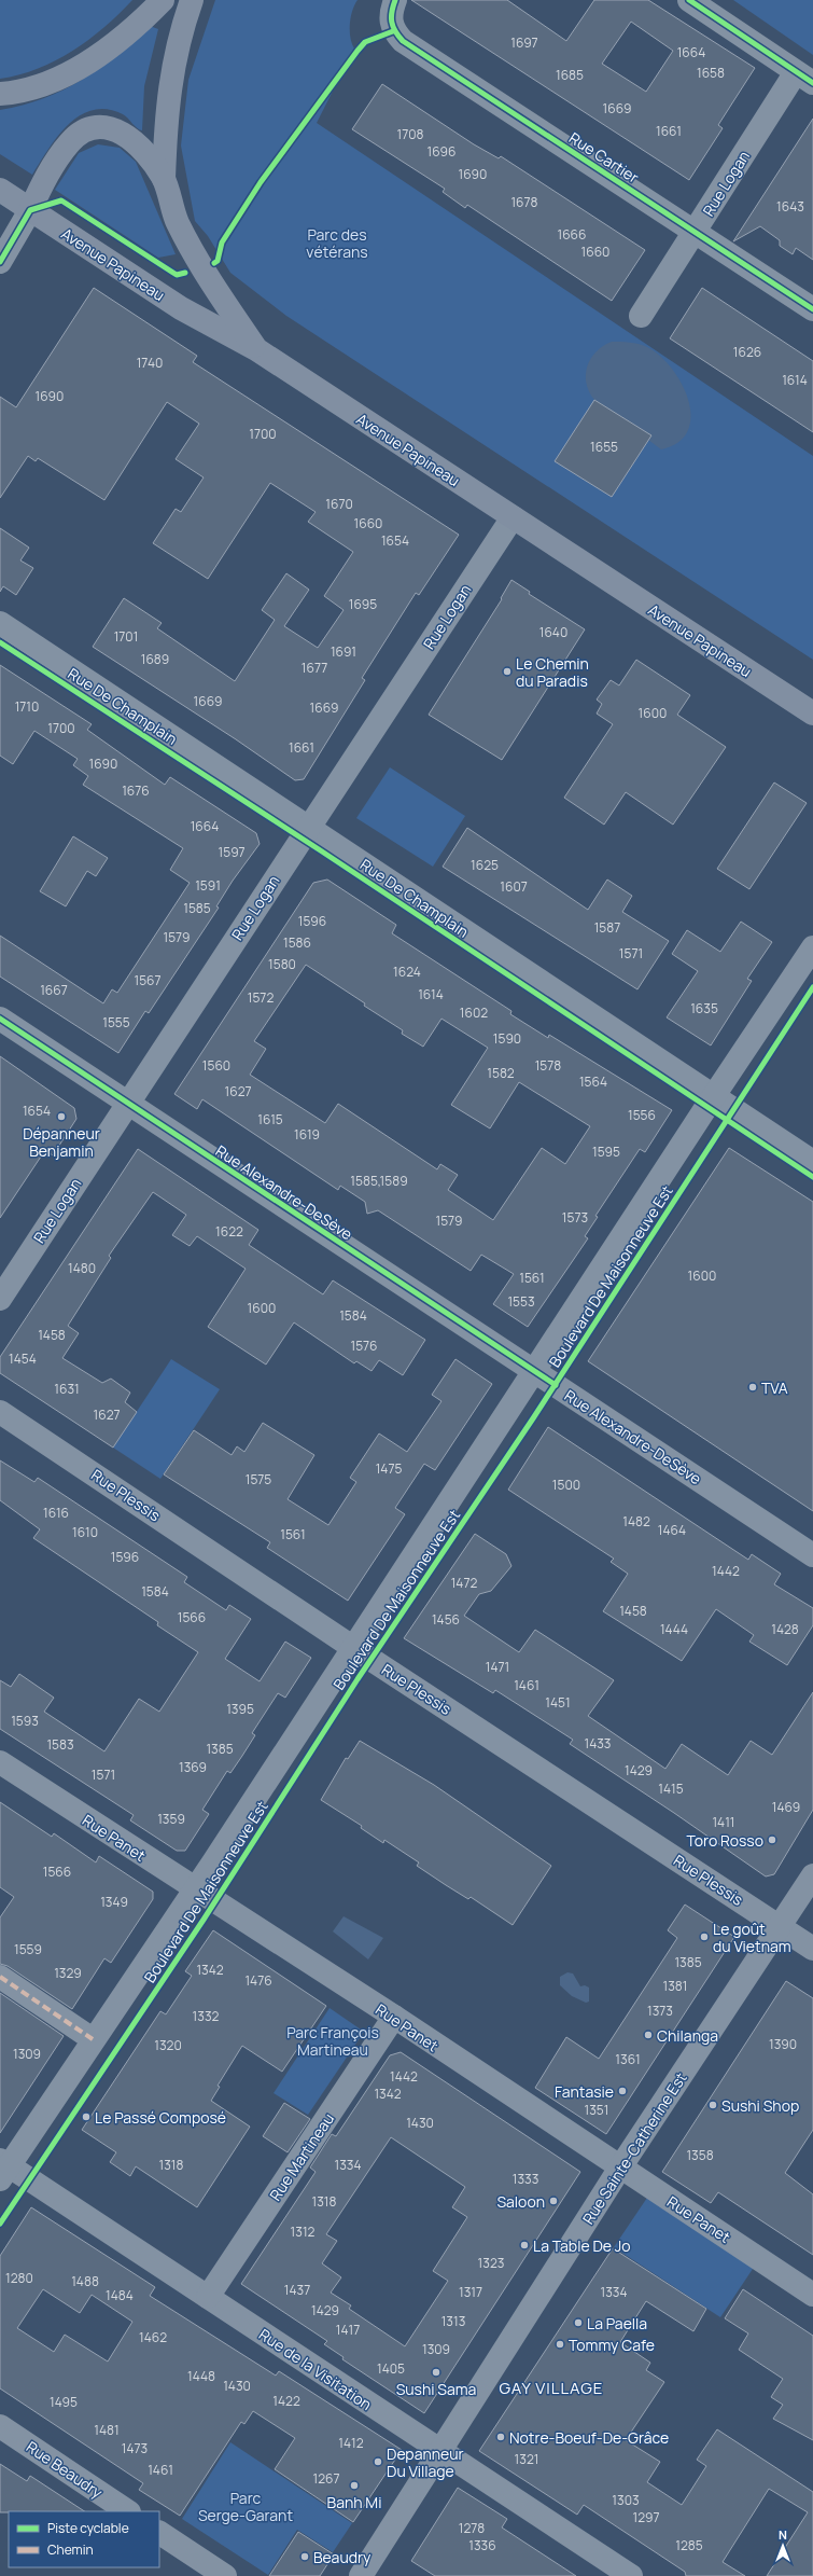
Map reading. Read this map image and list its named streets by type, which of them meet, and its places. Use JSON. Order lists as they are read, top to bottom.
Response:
{
  "streets": {
    "main road": ["Avenue Papineau"],
    "street": [
      "Rue Cartier",
      "Rue Logan",
      "Rue De Champlain",
      "Rue Alexandre-DeSève",
      "Boulevard De Maisonneuve Est",
      "Rue Plessis",
      "Rue Panet",
      "Rue Sainte-Catherine Est",
      "Rue Martineau",
      "Rue de la Visitation",
      "Rue Beaudry"
    ]
  },
  "crossings": [
    ["Rue Cartier", "Rue Logan"],
    ["Rue Logan", "Avenue Papineau"],
    ["Rue Logan", "Rue De Champlain"],
    ["Rue Logan", "Rue Alexandre-DeSève"],
    ["Rue De Champlain", "Boulevard De Maisonneuve Est"],
    ["Rue Alexandre-DeSève", "Boulevard De Maisonneuve Est"],
    ["Boulevard De Maisonneuve Est", "Rue Plessis"],
    ["Boulevard De Maisonneuve Est", "Rue Panet"],
    ["Boulevard De Maisonneuve Est", "Rue de la Visitation"],
    ["Rue Plessis", "Rue Sainte-Catherine Est"],
    ["Rue Panet", "Rue Sainte-Catherine Est"],
    ["Rue Panet", "Rue Martineau"],
    ["Rue Sainte-Catherine Est", "Rue de la Visitation"],
    ["Rue Martineau", "Rue de la Visitation"]
  ],
  "districts": ["GAY VILLAGE"],
  "parks": ["Parc des vétérans", "Parc François Martineau", "Parc Serge-Garant"],
  "places": [
    "Le Chemin du Paradis",
    "Dépanneur Benjamin",
    "TVA",
    "Toro Rosso",
    "Le goût du Vietnam",
    "Chilanga",
    "Fantasie",
    "Sushi Shop",
    "Le Passé Composé",
    "Saloon",
    "La Table De Jo",
    "La Paella",
    "Tommy Cafe",
    "Sushi Sama",
    "Notre-Boeuf-De-Grâce",
    "Depanneur Du Village",
    "Banh Mi",
    "Beaudry"
  ],
  "house_numbers": [
    "1697",
    "1664",
    "1658",
    "1685",
    "1669",
    "1661",
    "1708",
    "1696",
    "1690",
    "1678",
    "1643",
    "1666",
    "1660",
    "1626",
    "1740",
    "1614",
    "1690",
    "1700",
    "1655",
    "1670",
    "1660",
    "1654",
    "1695",
    "1640",
    "1701",
    "1691",
    "1689",
    "1677",
    "1669",
    "1710",
    "1669",
    "1600",
    "1700",
    "1661",
    "1690",
    "1676",
    "1664",
    "1597",
    "1625",
    "1591",
    "1607",
    "1585",
    "1596",
    "1587",
    "1579",
    "1586",
    "1571",
    "1580",
    "1624",
    "1567",
    "1667",
    "1614",
    "1572",
    "1635",
    "1602",
    "1555",
    "1590",
    "1560",
    "1578",
    "1582",
    "1564",
    "1627",
    "1654",
    "1556",
    "1615",
    "1619",
    "1595",
    "1585,1589",
    "1573",
    "1579",
    "1622",
    "1480",
    "1600",
    "1561",
    "1553",
    "1600",
    "1584",
    "1458",
    "1576",
    "1454",
    "1631",
    "1627",
    "1475",
    "1575",
    "1500",
    "1616",
    "1482",
    "1464",
    "1610",
    "1561",
    "1596",
    "1442",
    "1472",
    "1584",
    "1458",
    "1566",
    "1456",
    "1444",
    "1428",
    "1471",
    "1461",
    "1451",
    "1395",
    "1593",
    "1433",
    "1583",
    "1385",
    "1369",
    "1429",
    "1571",
    "1415",
    "1469",
    "1359",
    "1411",
    "1566",
    "1349",
    "1559",
    "1385",
    "1342",
    "1329",
    "1476",
    "1381",
    "1373",
    "1332",
    "1390",
    "1320",
    "1309",
    "1361",
    "1442",
    "1342",
    "1351",
    "1430",
    "1358",
    "1318",
    "1334",
    "1333",
    "1318",
    "1312",
    "1323",
    "1280",
    "1488",
    "1437",
    "1317",
    "1334",
    "1484",
    "1429",
    "1313",
    "1417",
    "1462",
    "1309",
    "1405",
    "1448",
    "1430",
    "1422",
    "1495",
    "1481",
    "1412",
    "1473",
    "1321",
    "1461",
    "1267",
    "1303",
    "1297",
    "1278",
    "1336",
    "1285"
  ],
  "legend": ["Piste cyclable", "Chemin"],
  "north": "top"
}
